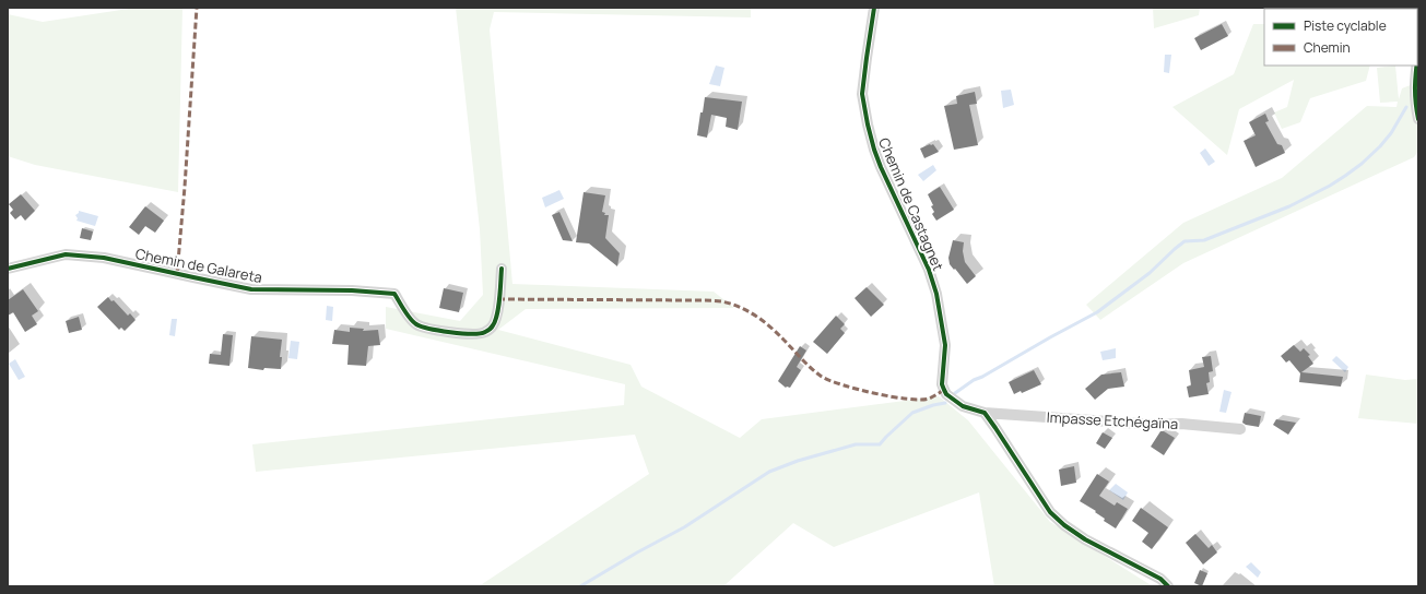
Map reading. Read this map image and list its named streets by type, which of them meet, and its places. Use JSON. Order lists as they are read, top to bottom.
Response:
{
  "streets": {
    "street": ["Chemin de Castagnet", "Chemin de Galareta", "Impasse Etchégaïna"]
  },
  "crossings": [
    ["Chemin de Castagnet", "Impasse Etchégaïna"]
  ],
  "legend": ["Piste cyclable", "Chemin"]
}
